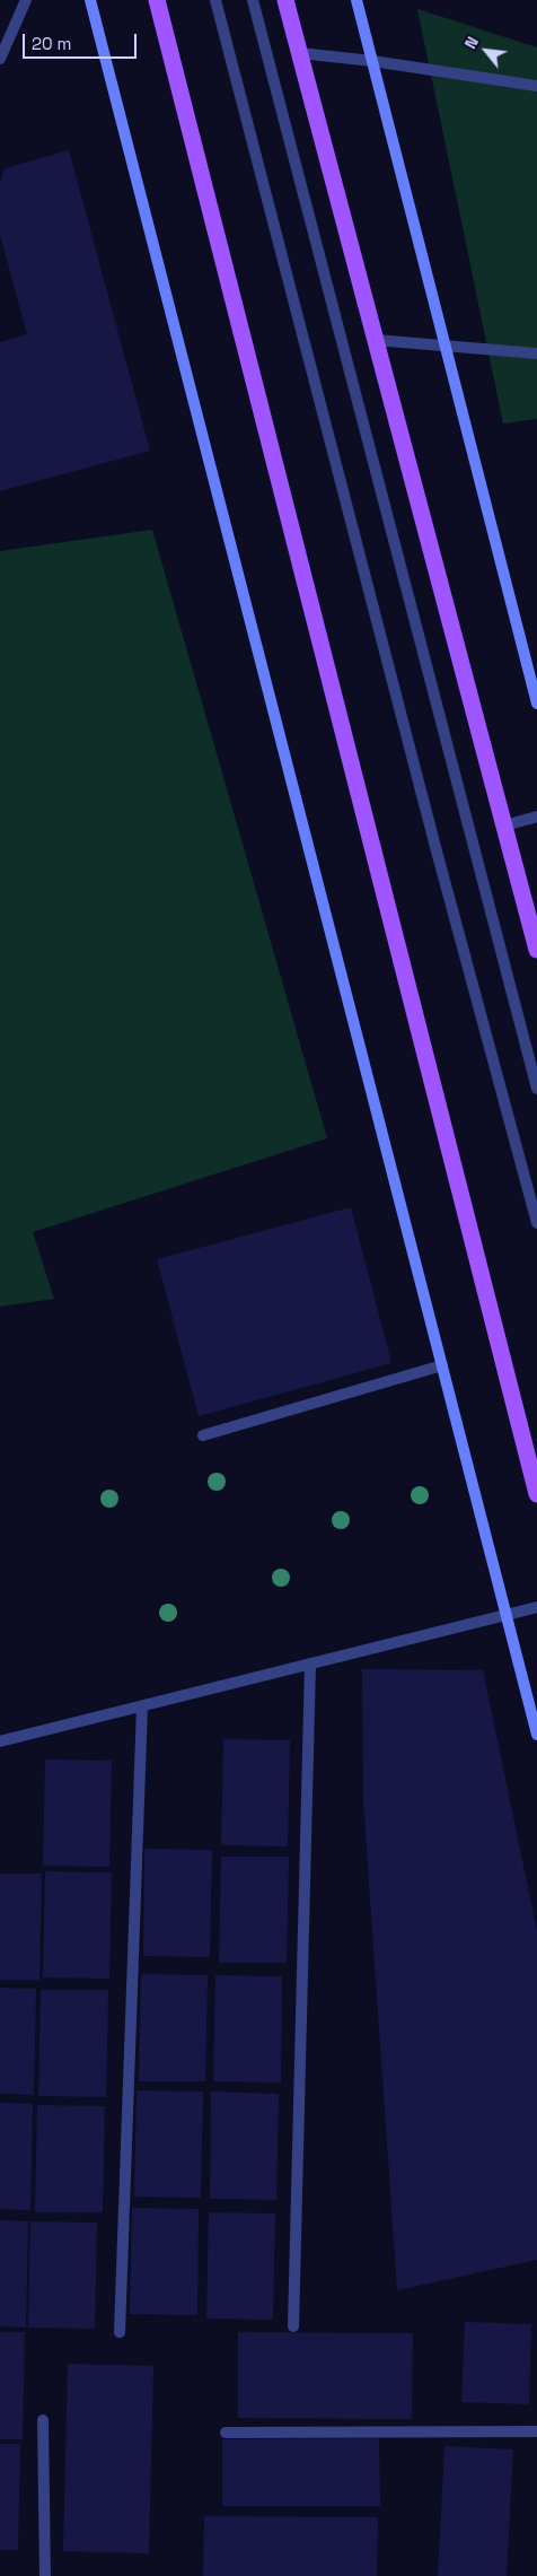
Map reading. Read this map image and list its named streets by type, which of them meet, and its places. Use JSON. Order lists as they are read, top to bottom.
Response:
{
  "scale_bar": "20 m",
  "north": "top left"
}
